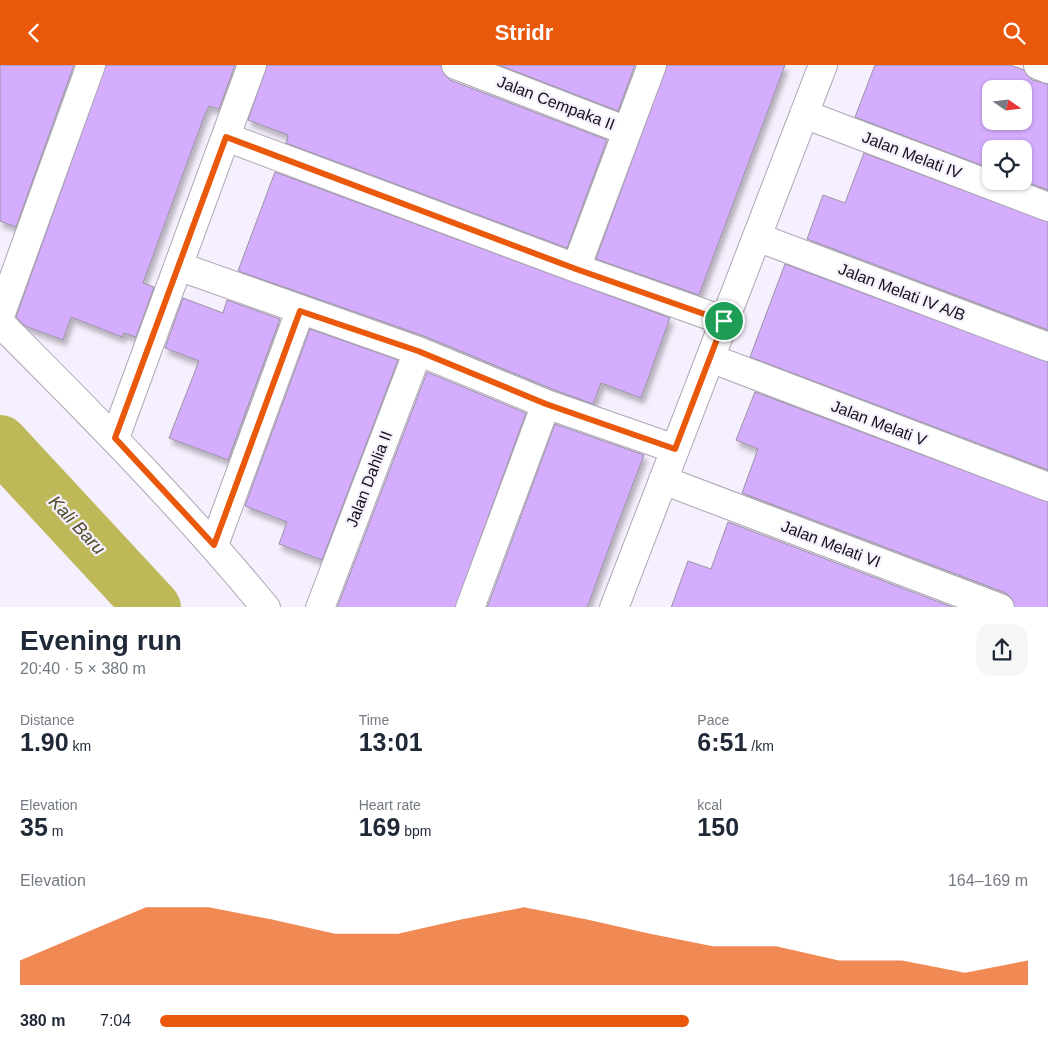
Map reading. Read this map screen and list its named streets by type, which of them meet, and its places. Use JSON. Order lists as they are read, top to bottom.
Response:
{
  "streets": {
    "street": [
      "Jalan Cempaka II",
      "Jalan Melati IV",
      "Jalan Melati IV A/B",
      "Jalan Melati V",
      "Jalan Dahlia II",
      "Jalan Melati VI"
    ]
  },
  "water": ["Kali Baru"],
  "north": "right",
  "page": {
    "header": "Stridr",
    "heading": ["Evening run", "20:40 · 5 × 380 m"],
    "stats": [
      ["Distance", "1.90 km"],
      ["Time", "13:01"],
      ["Pace", "6:51 /km"],
      ["Elevation", "35 m"],
      ["Heart rate", "169 bpm"],
      ["kcal", "150"]
    ],
    "chart": ["Elevation", "164–169 m"],
    "list": [
      {
        "name": "380 m",
        "note": "7:04"
      }
    ]
  }
}
